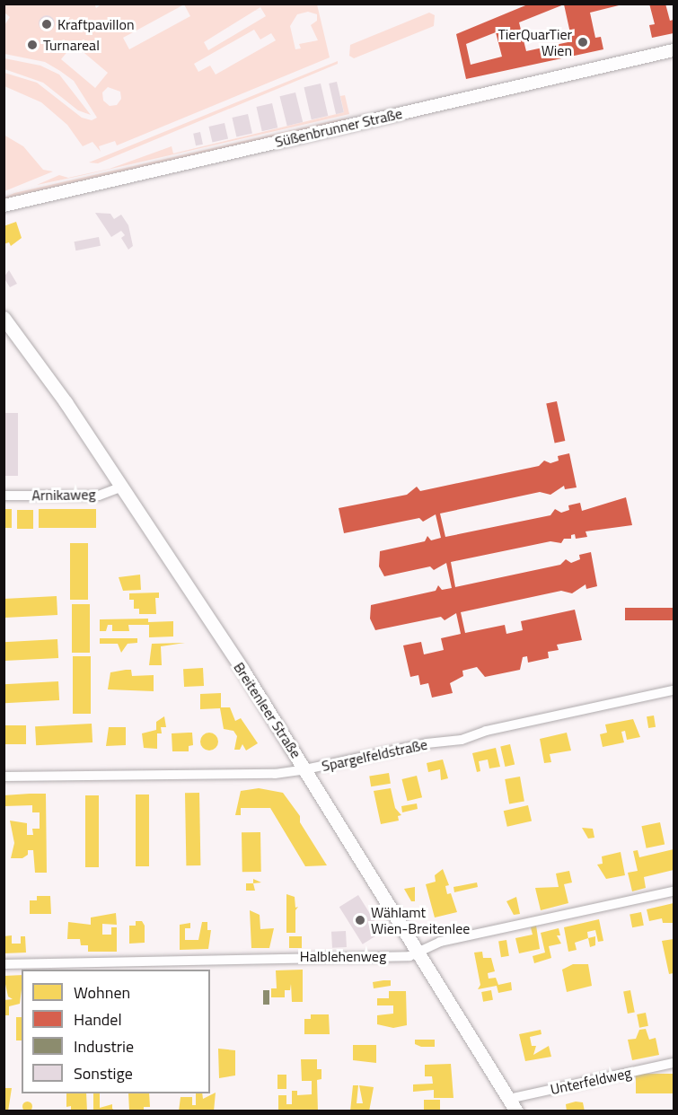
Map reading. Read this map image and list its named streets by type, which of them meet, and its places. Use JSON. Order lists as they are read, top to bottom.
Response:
{
  "streets": {
    "main road": ["Breitenleer Straße"],
    "street": [
      "Süßenbrunner Straße",
      "Arnikaweg",
      "Spargelfeldstraße",
      "Halblehenweg",
      "Unterfeldweg"
    ]
  },
  "crossings": [
    ["Arnikaweg", "Breitenleer Straße"],
    ["Breitenleer Straße", "Spargelfeldstraße"],
    ["Breitenleer Straße", "Halblehenweg"],
    ["Breitenleer Straße", "Unterfeldweg"]
  ],
  "places": [
    "Kraftpavillon",
    "TierQuarTier Wien",
    "Turnareal",
    "Wählamt Wien-Breitenlee"
  ],
  "legend": [
    "Wohnen",
    "Handel",
    "Industrie",
    "Sonstige"
  ]
}
